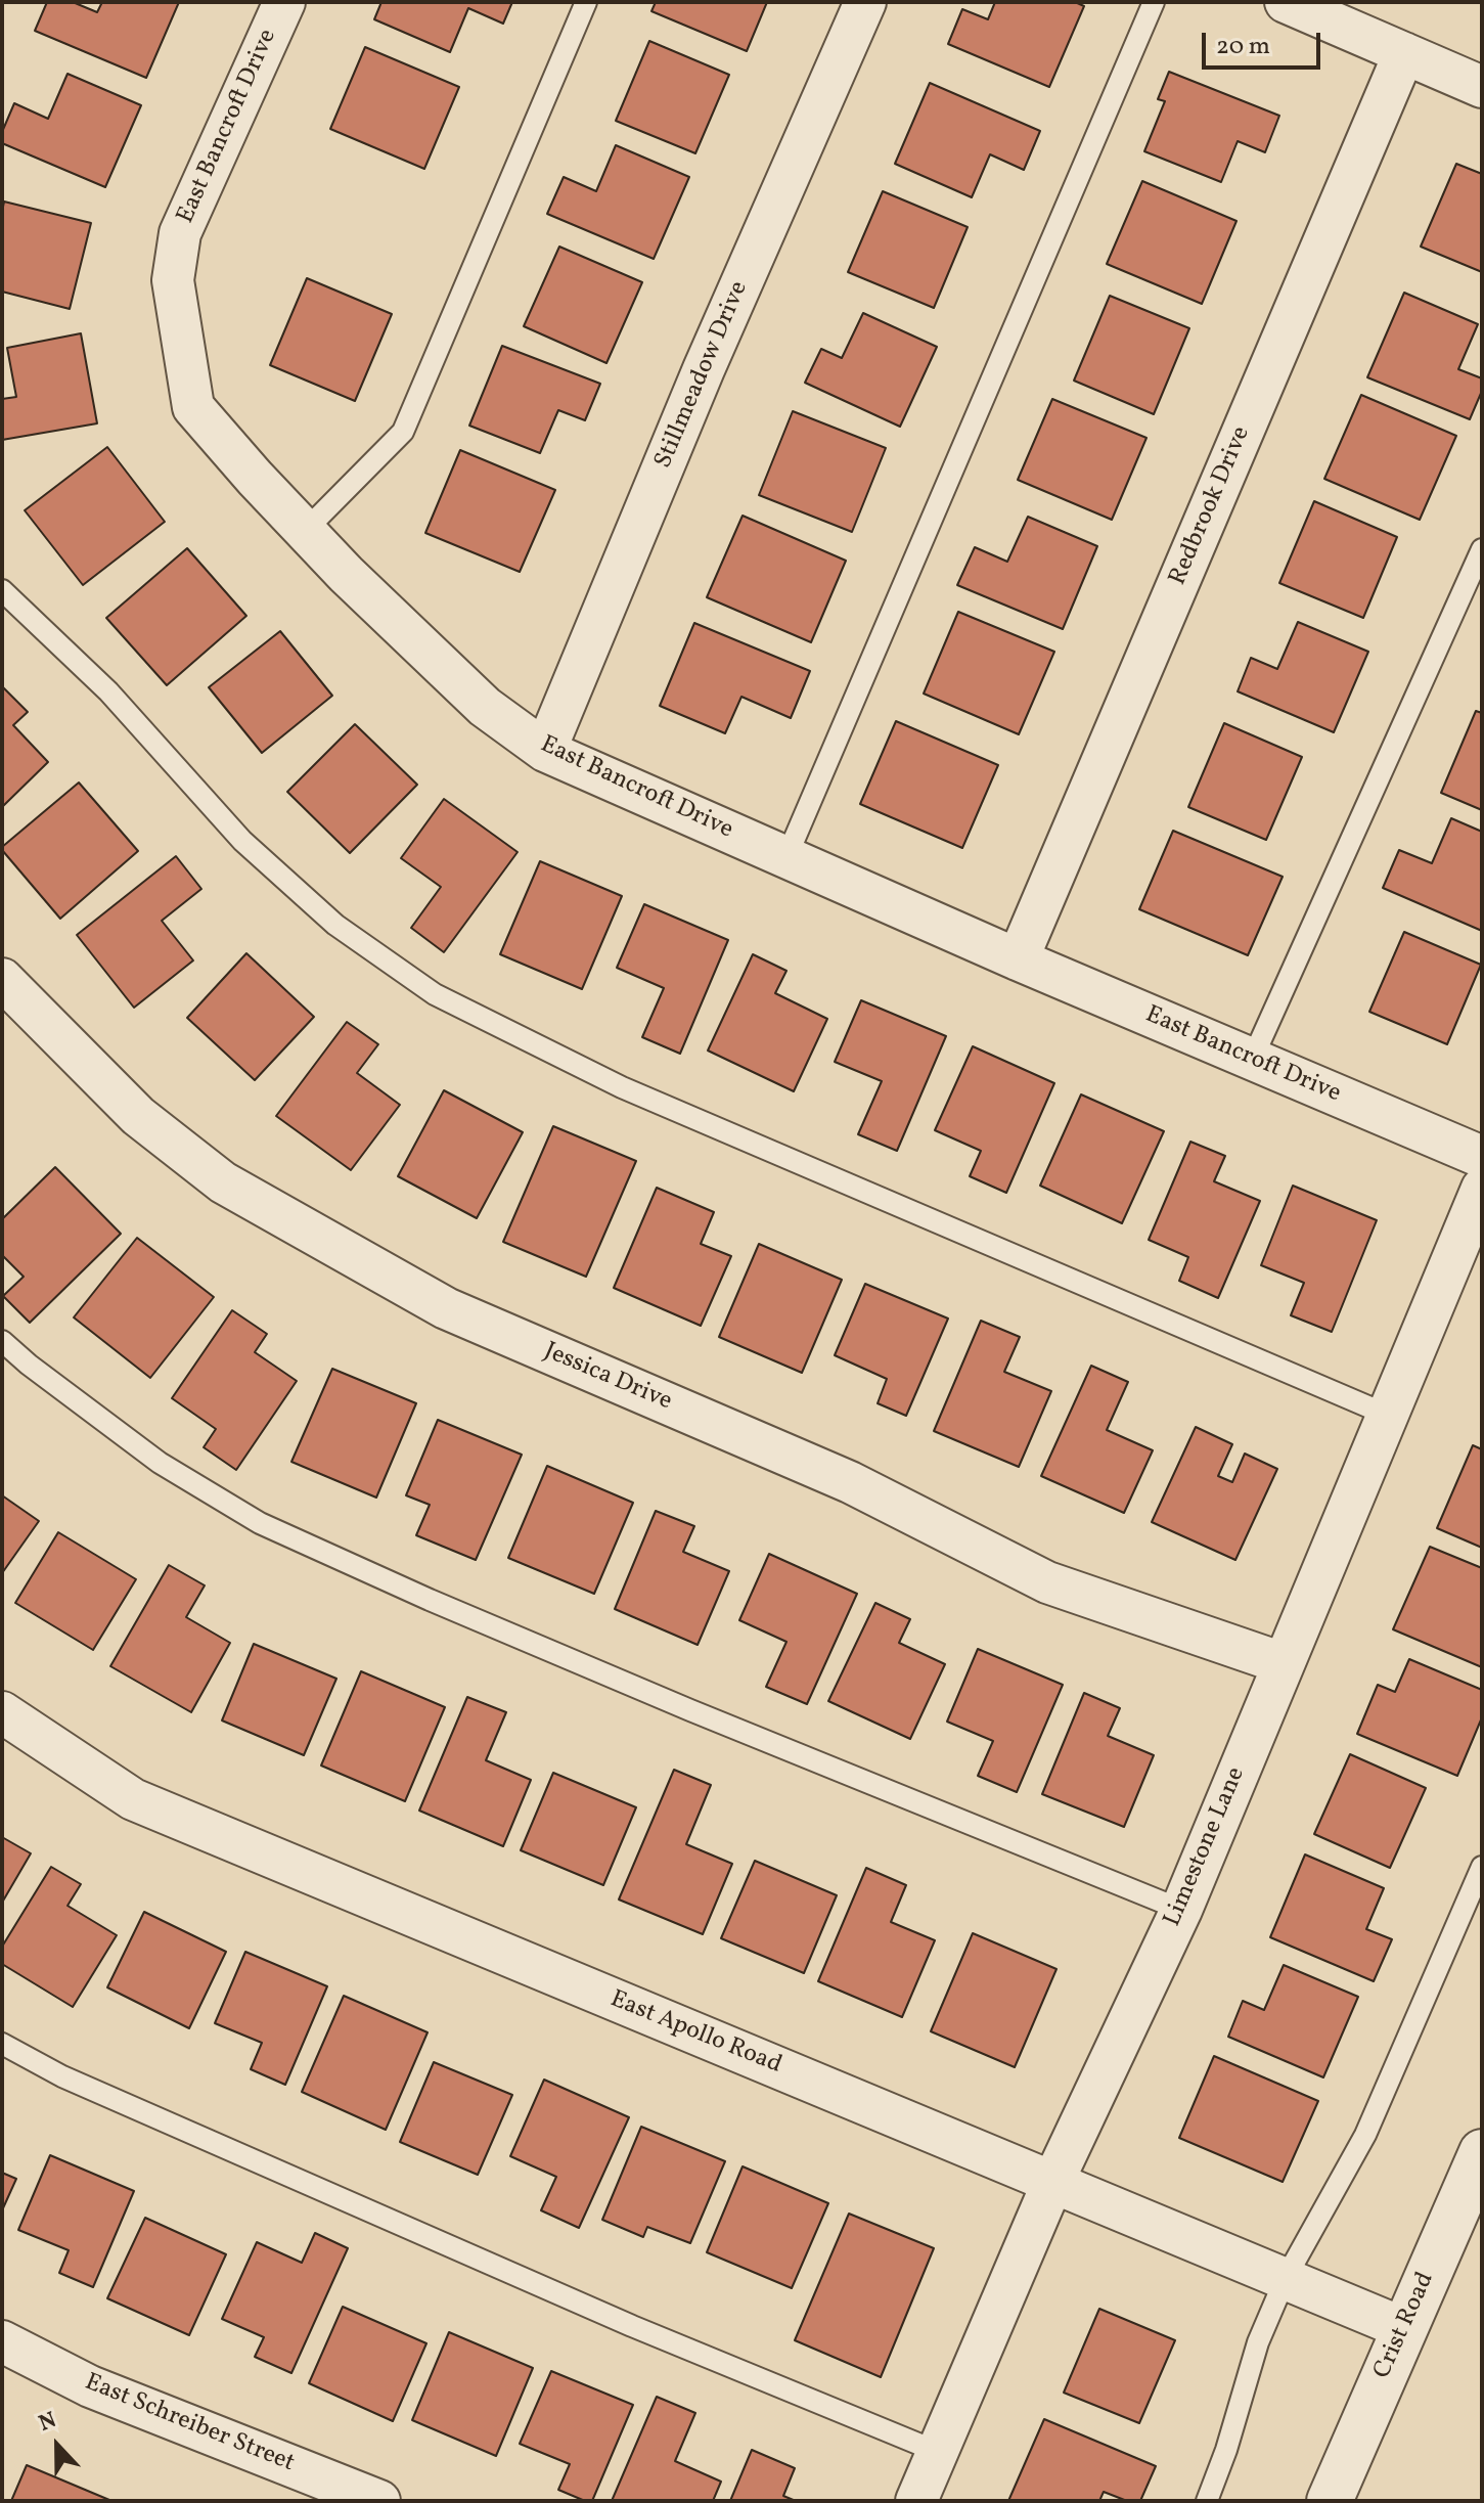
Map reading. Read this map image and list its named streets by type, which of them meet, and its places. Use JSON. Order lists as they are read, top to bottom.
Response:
{
  "streets": {
    "street": [
      "East Bancroft Drive",
      "Stillmeadow Drive",
      "Redbrook Drive",
      "Jessica Drive",
      "Limestone Lane",
      "East Apollo Road",
      "Crist Road",
      "East Schreiber Street"
    ]
  },
  "crossings": [
    ["East Bancroft Drive", "Stillmeadow Drive"],
    ["East Bancroft Drive", "Redbrook Drive"],
    ["Jessica Drive", "Limestone Lane"],
    ["Limestone Lane", "East Apollo Road"],
    ["East Apollo Road", "Crist Road"]
  ],
  "scale_bar": "20 m",
  "north": "top"
}
